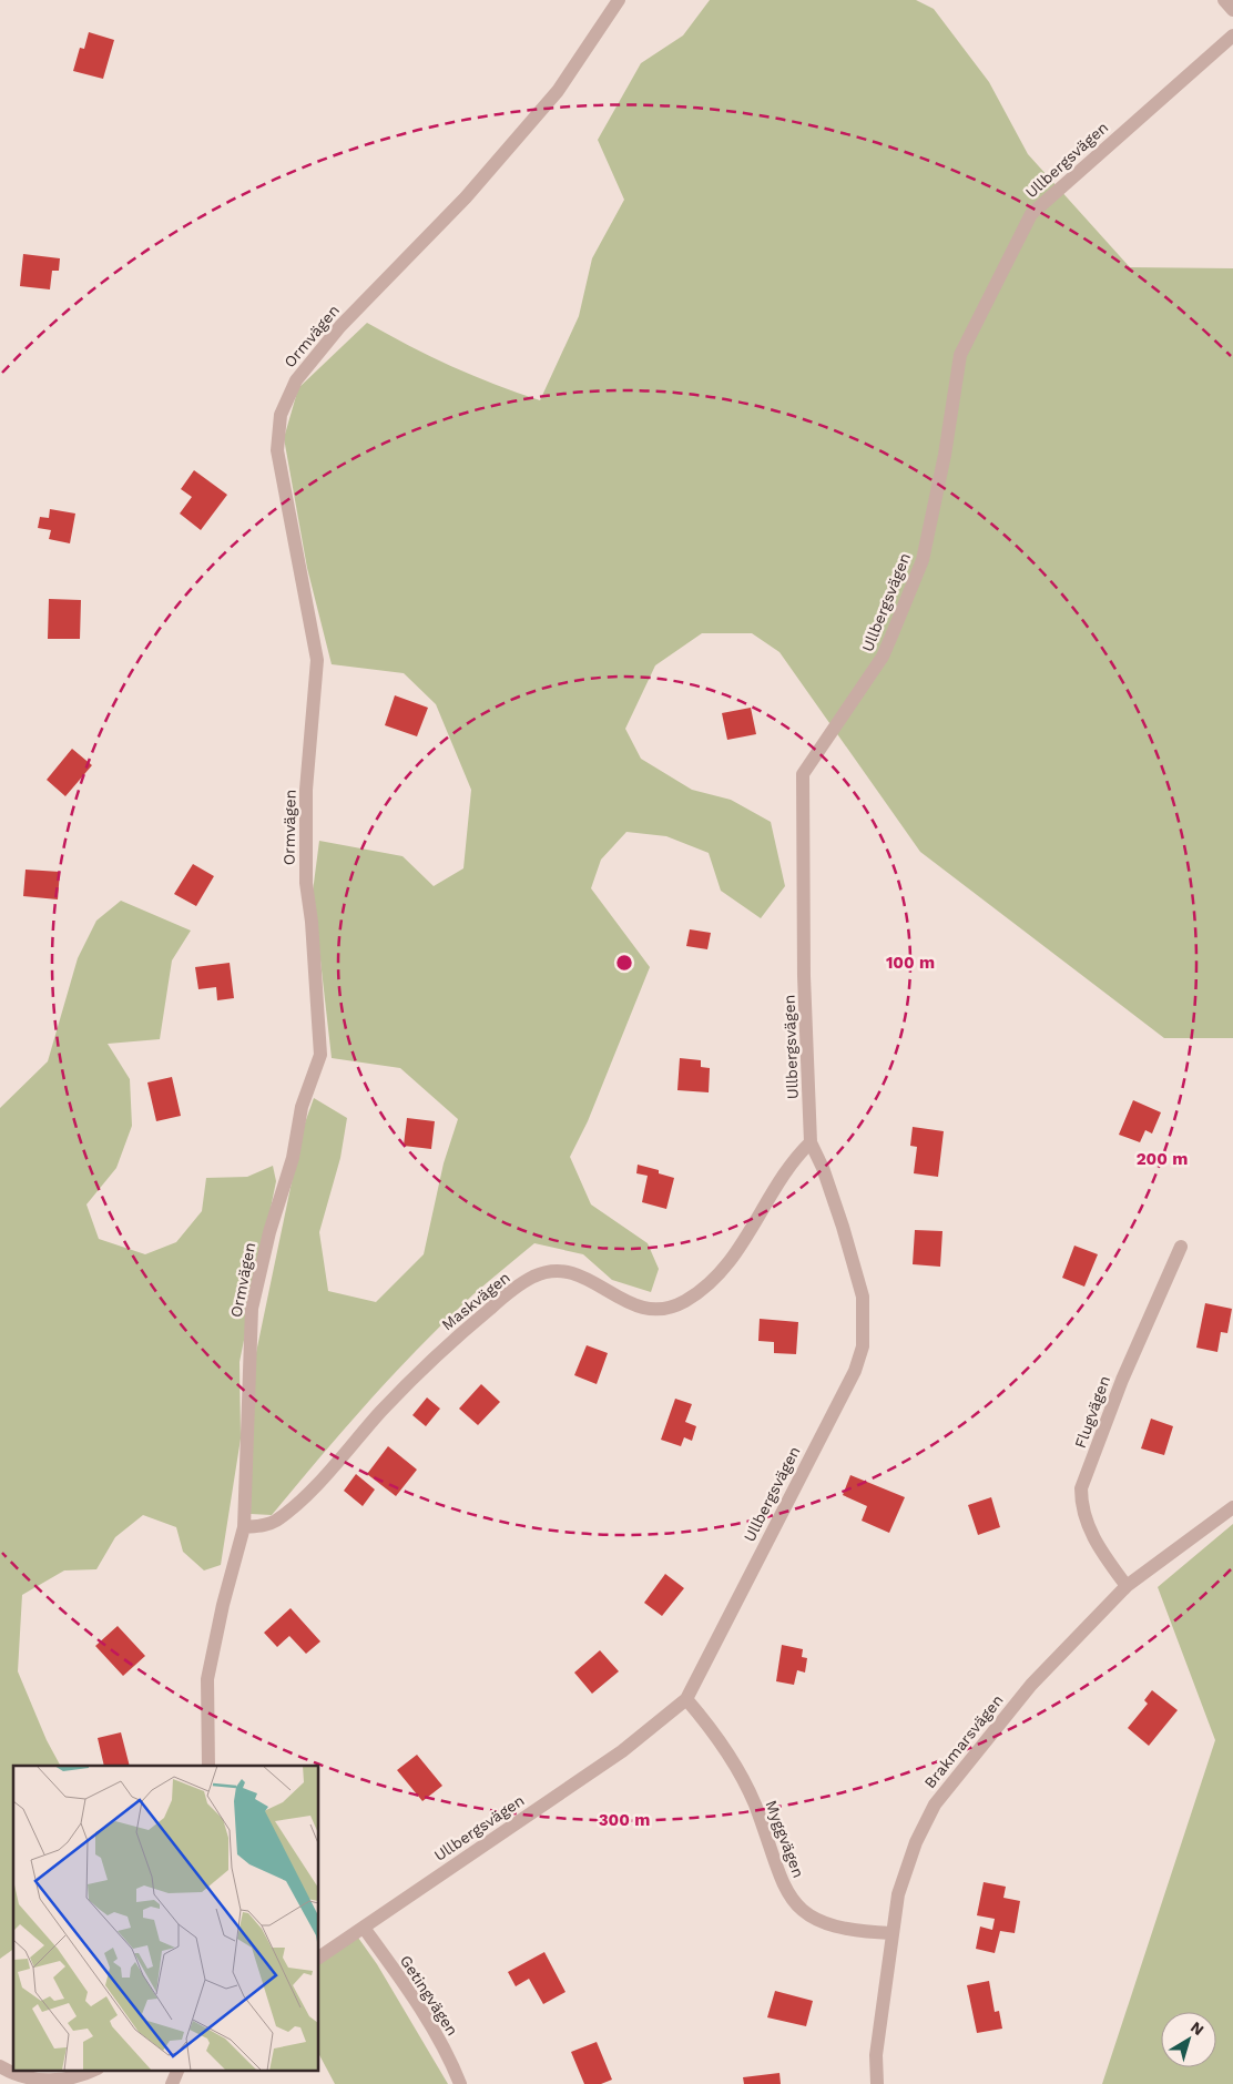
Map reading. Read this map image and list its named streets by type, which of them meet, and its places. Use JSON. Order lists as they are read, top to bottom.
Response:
{
  "streets": {
    "street": [
      "Ullbergsvägen",
      "Ormvägen",
      "Maskvägen",
      "Flugvägen",
      "Brakmarsvägen",
      "Myggvägen",
      "Getingvägen"
    ]
  },
  "crossings": [
    ["Ullbergsvägen", "Maskvägen"],
    ["Ullbergsvägen", "Myggvägen"],
    ["Ullbergsvägen", "Getingvägen"],
    ["Ormvägen", "Maskvägen"],
    ["Flugvägen", "Brakmarsvägen"],
    ["Brakmarsvägen", "Myggvägen"]
  ],
  "north": "top right",
  "rings": ["100 m", "200 m", "300 m"]
}
